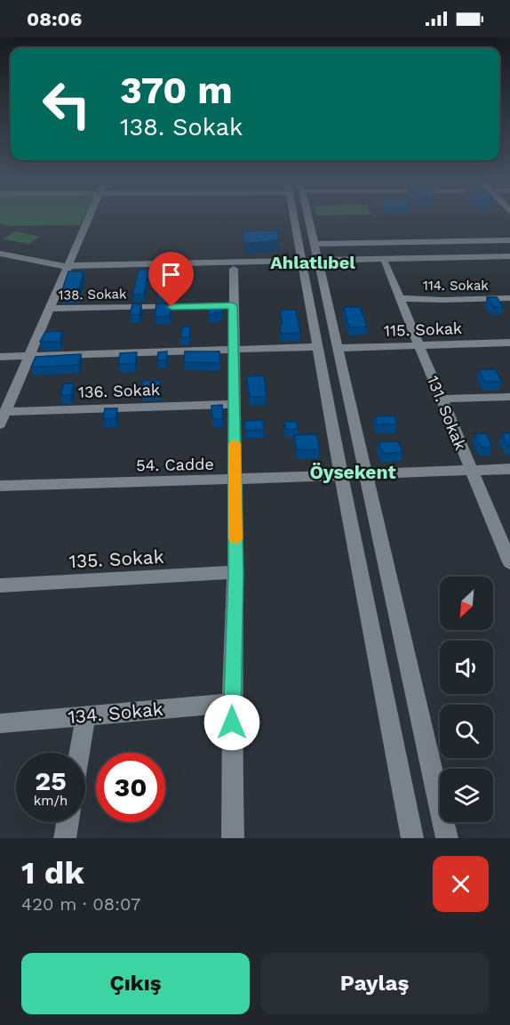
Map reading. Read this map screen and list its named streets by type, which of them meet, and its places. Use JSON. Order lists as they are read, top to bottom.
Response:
{
  "streets": {
    "street": [
      "114. Sokak",
      "138. Sokak",
      "115. Sokak",
      "136. Sokak",
      "131. Sokak",
      "54. Cadde",
      "135. Sokak",
      "134. Sokak"
    ]
  },
  "crossings": [
    ["114. Sokak", "131. Sokak"],
    ["115. Sokak", "131. Sokak"],
    ["131. Sokak", "54. Cadde"]
  ],
  "districts": ["Ahlatlıbel", "Öysekent"],
  "north": "bottom left",
  "page": {
    "status": "08:06",
    "turn": ["370 m", "138. Sokak"],
    "speed": "25 km/h",
    "limit": "30",
    "heading": ["1 dk", "420 m · 08:07"],
    "buttons": ["Çıkış", "Paylaş"]
  }
}
